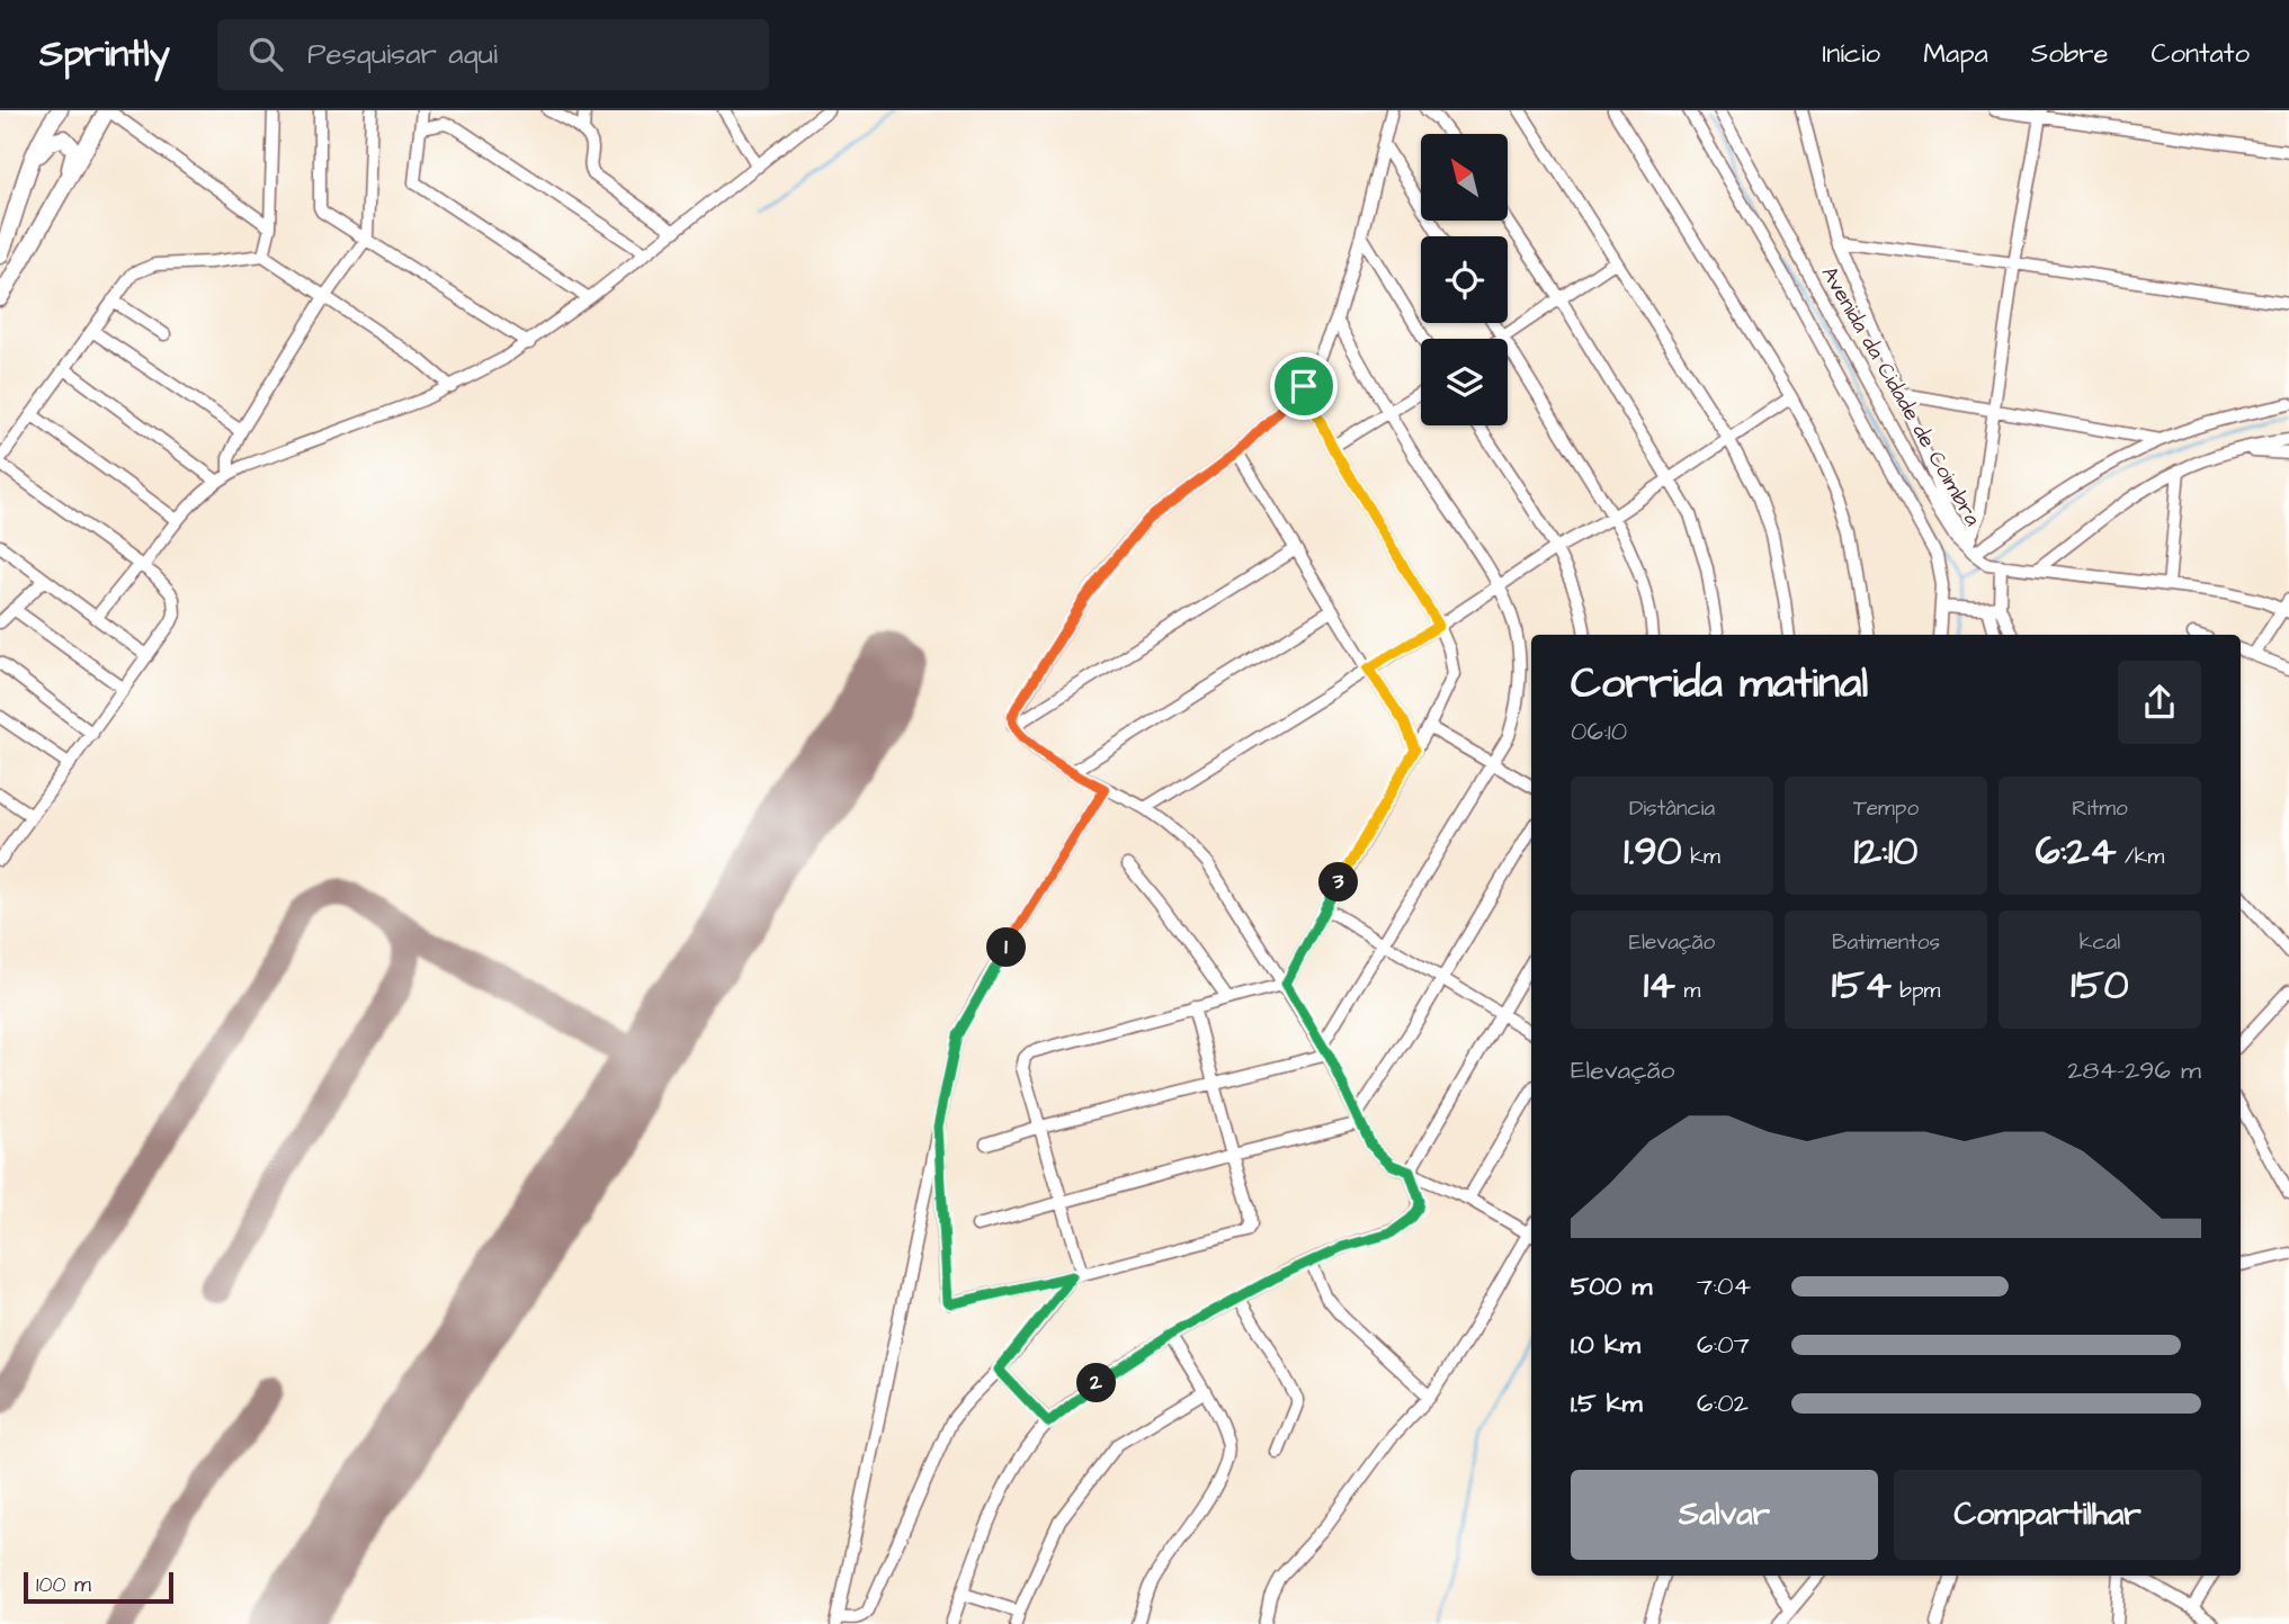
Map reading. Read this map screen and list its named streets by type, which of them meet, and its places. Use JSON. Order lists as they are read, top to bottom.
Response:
{
  "streets": {
    "street": ["Avenida da Cidade de Coimbra"]
  },
  "scale_bar": "100 m",
  "north": "top left",
  "page": {
    "header": "Sprintly",
    "search": "Pesquisar aqui",
    "nav": [
      "Início",
      "Mapa",
      "Sobre",
      "Contato"
    ],
    "heading": ["Corrida matinal", "06:10"],
    "stats": [
      ["Distância", "1.90 km"],
      ["Tempo", "12:10"],
      ["Ritmo", "6:24 /km"],
      ["Elevação", "14 m"],
      ["Batimentos", "154 bpm"],
      ["kcal", "150"]
    ],
    "pins": ["3", "1", "2"],
    "chart": ["Elevação", "284–296 m"],
    "list": [
      {
        "name": "500 m",
        "note": "7:04"
      },
      {
        "name": "1.0 km",
        "note": "6:07"
      },
      {
        "name": "1.5 km",
        "note": "6:02"
      }
    ],
    "buttons": ["Salvar", "Compartilhar"],
    "scale": "100 m"
  }
}
